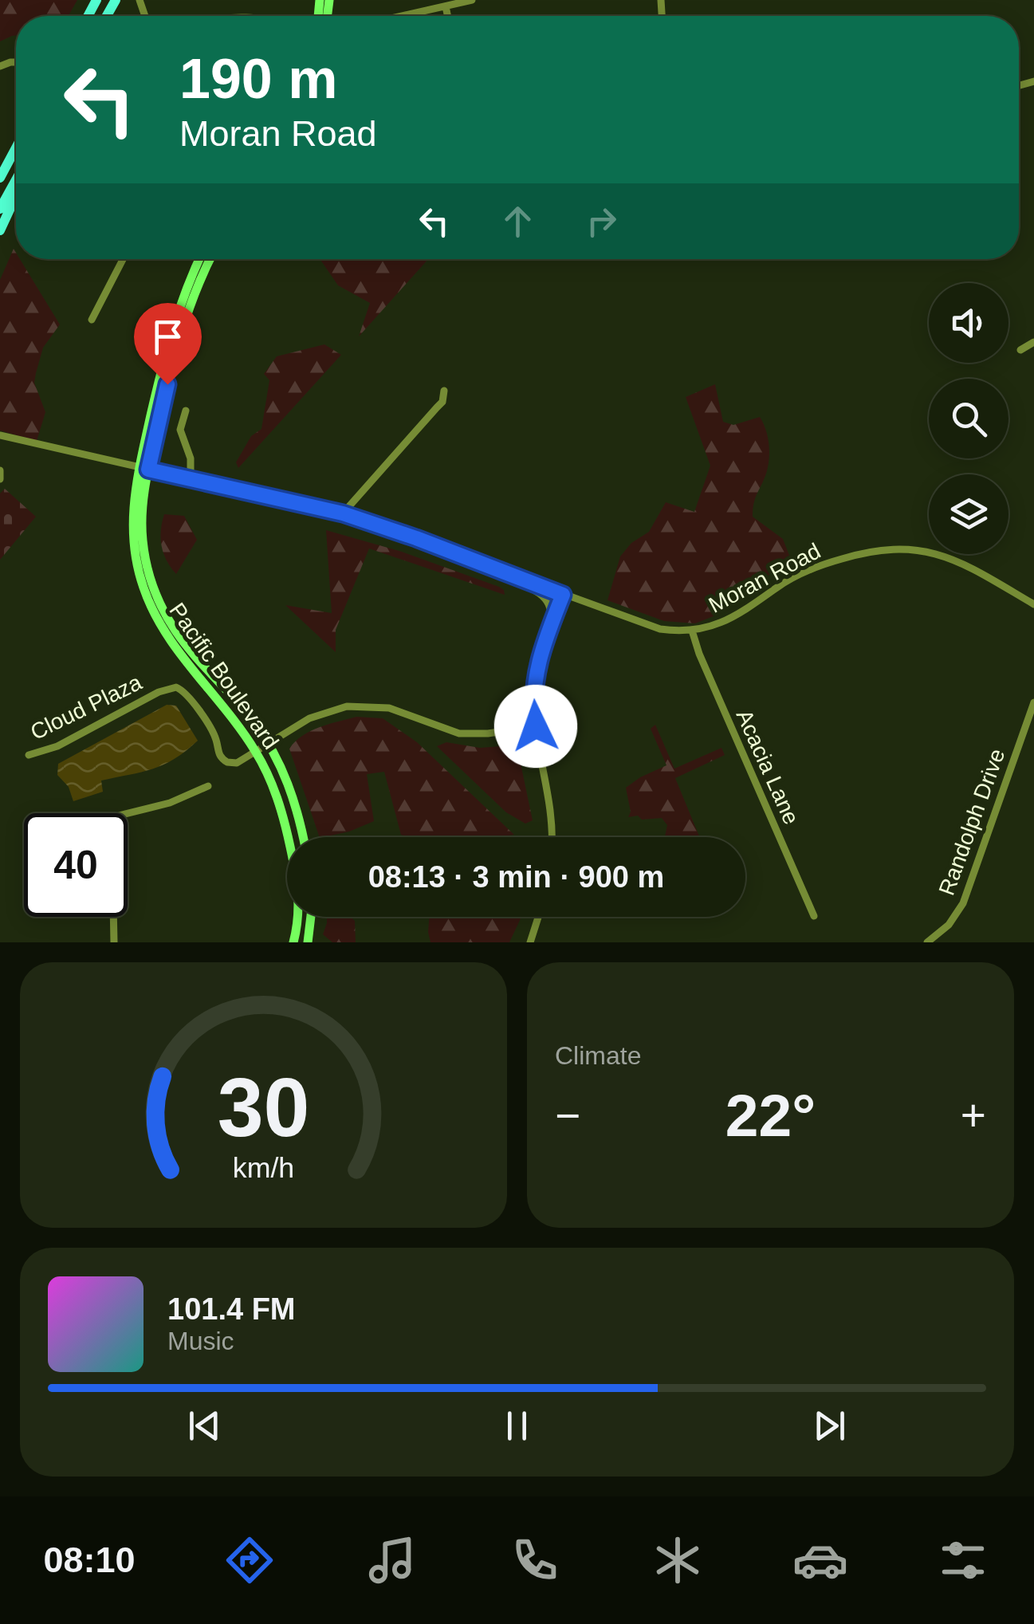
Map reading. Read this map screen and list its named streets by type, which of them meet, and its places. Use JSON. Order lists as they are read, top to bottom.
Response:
{
  "streets": {
    "main road": ["Pacific Boulevard"],
    "street": [
      "Moran Road",
      "Cloud Plaza",
      "Acacia Lane",
      "Randolph Drive"
    ]
  },
  "crossings": [
    ["Moran Road", "Pacific Boulevard"],
    ["Moran Road", "Acacia Lane"],
    ["Pacific Boulevard", "Cloud Plaza"]
  ],
  "page": {
    "turn": ["190 m", "Moran Road"],
    "limit": "40",
    "trip": "08:13 · 3 min · 900 m",
    "tile": "Climate",
    "heat": ["−", "22°", "+"],
    "song": ["101.4 FM", "Music"],
    "tabs": "08:10",
    "gauge": ["30", "km/h"]
  }
}
